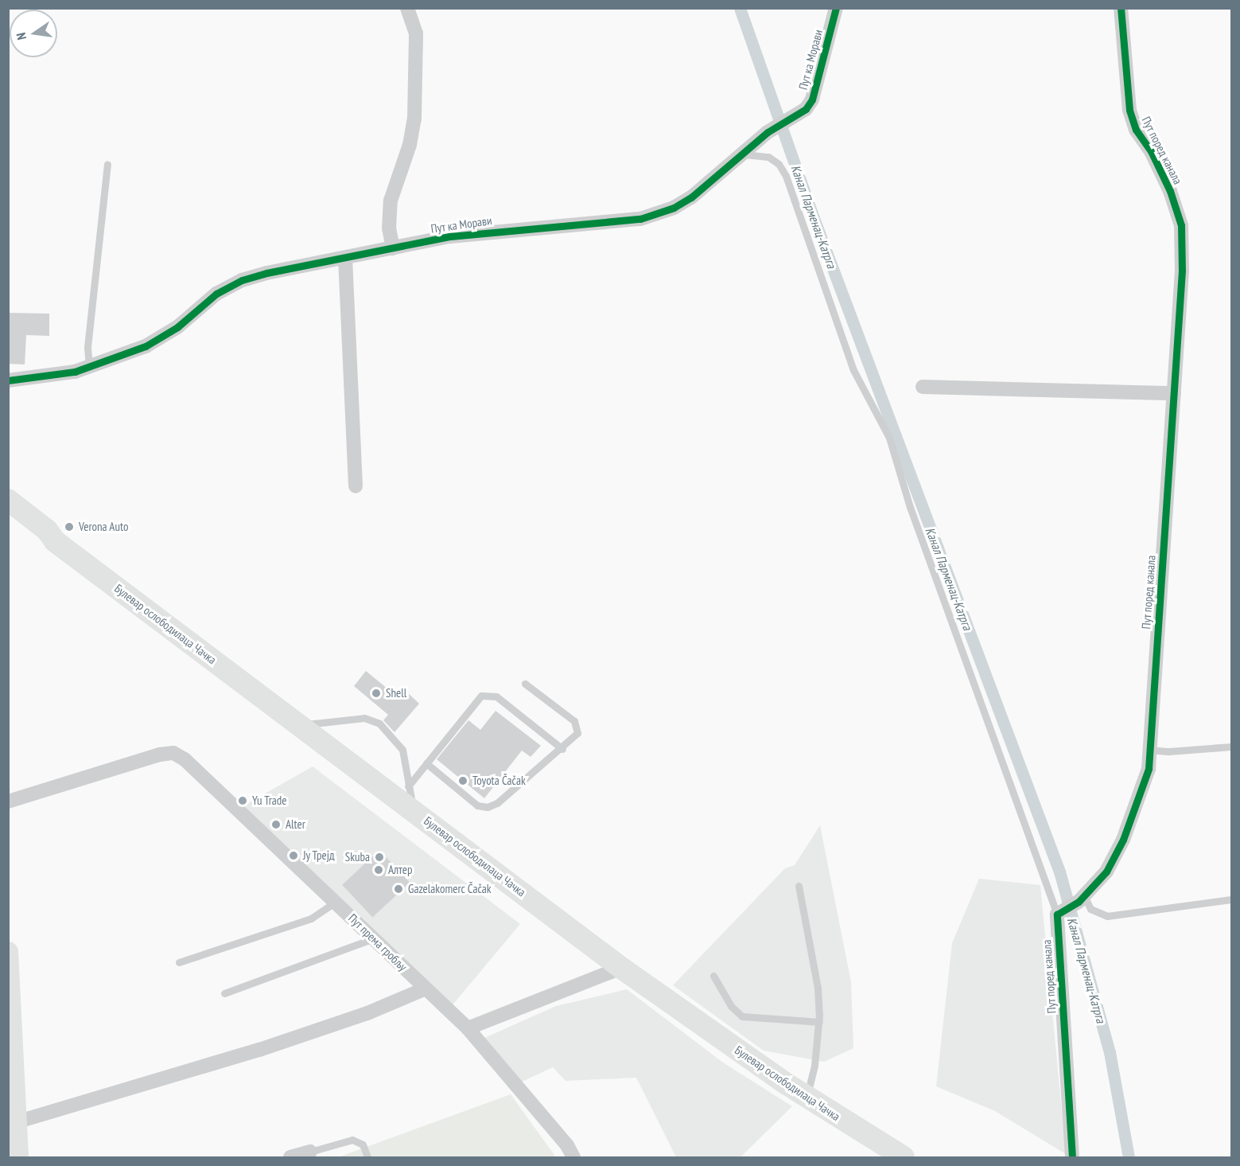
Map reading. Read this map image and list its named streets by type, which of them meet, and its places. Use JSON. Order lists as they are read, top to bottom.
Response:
{
  "streets": {
    "main road": ["Булевар ослободилаца Чачка"],
    "street": ["Пут ка Морави", "Пут поред канала", "Пут према гробљу"]
  },
  "water": ["Канал Парменац-Катрга"],
  "places": [
    "Verona Auto",
    "Shell",
    "Toyota Čačak",
    "Yu Trade",
    "Alter",
    "Ју Трејд",
    "Skuba",
    "Алтер",
    "Gazelakomerc Čačak"
  ],
  "north": "left"
}
